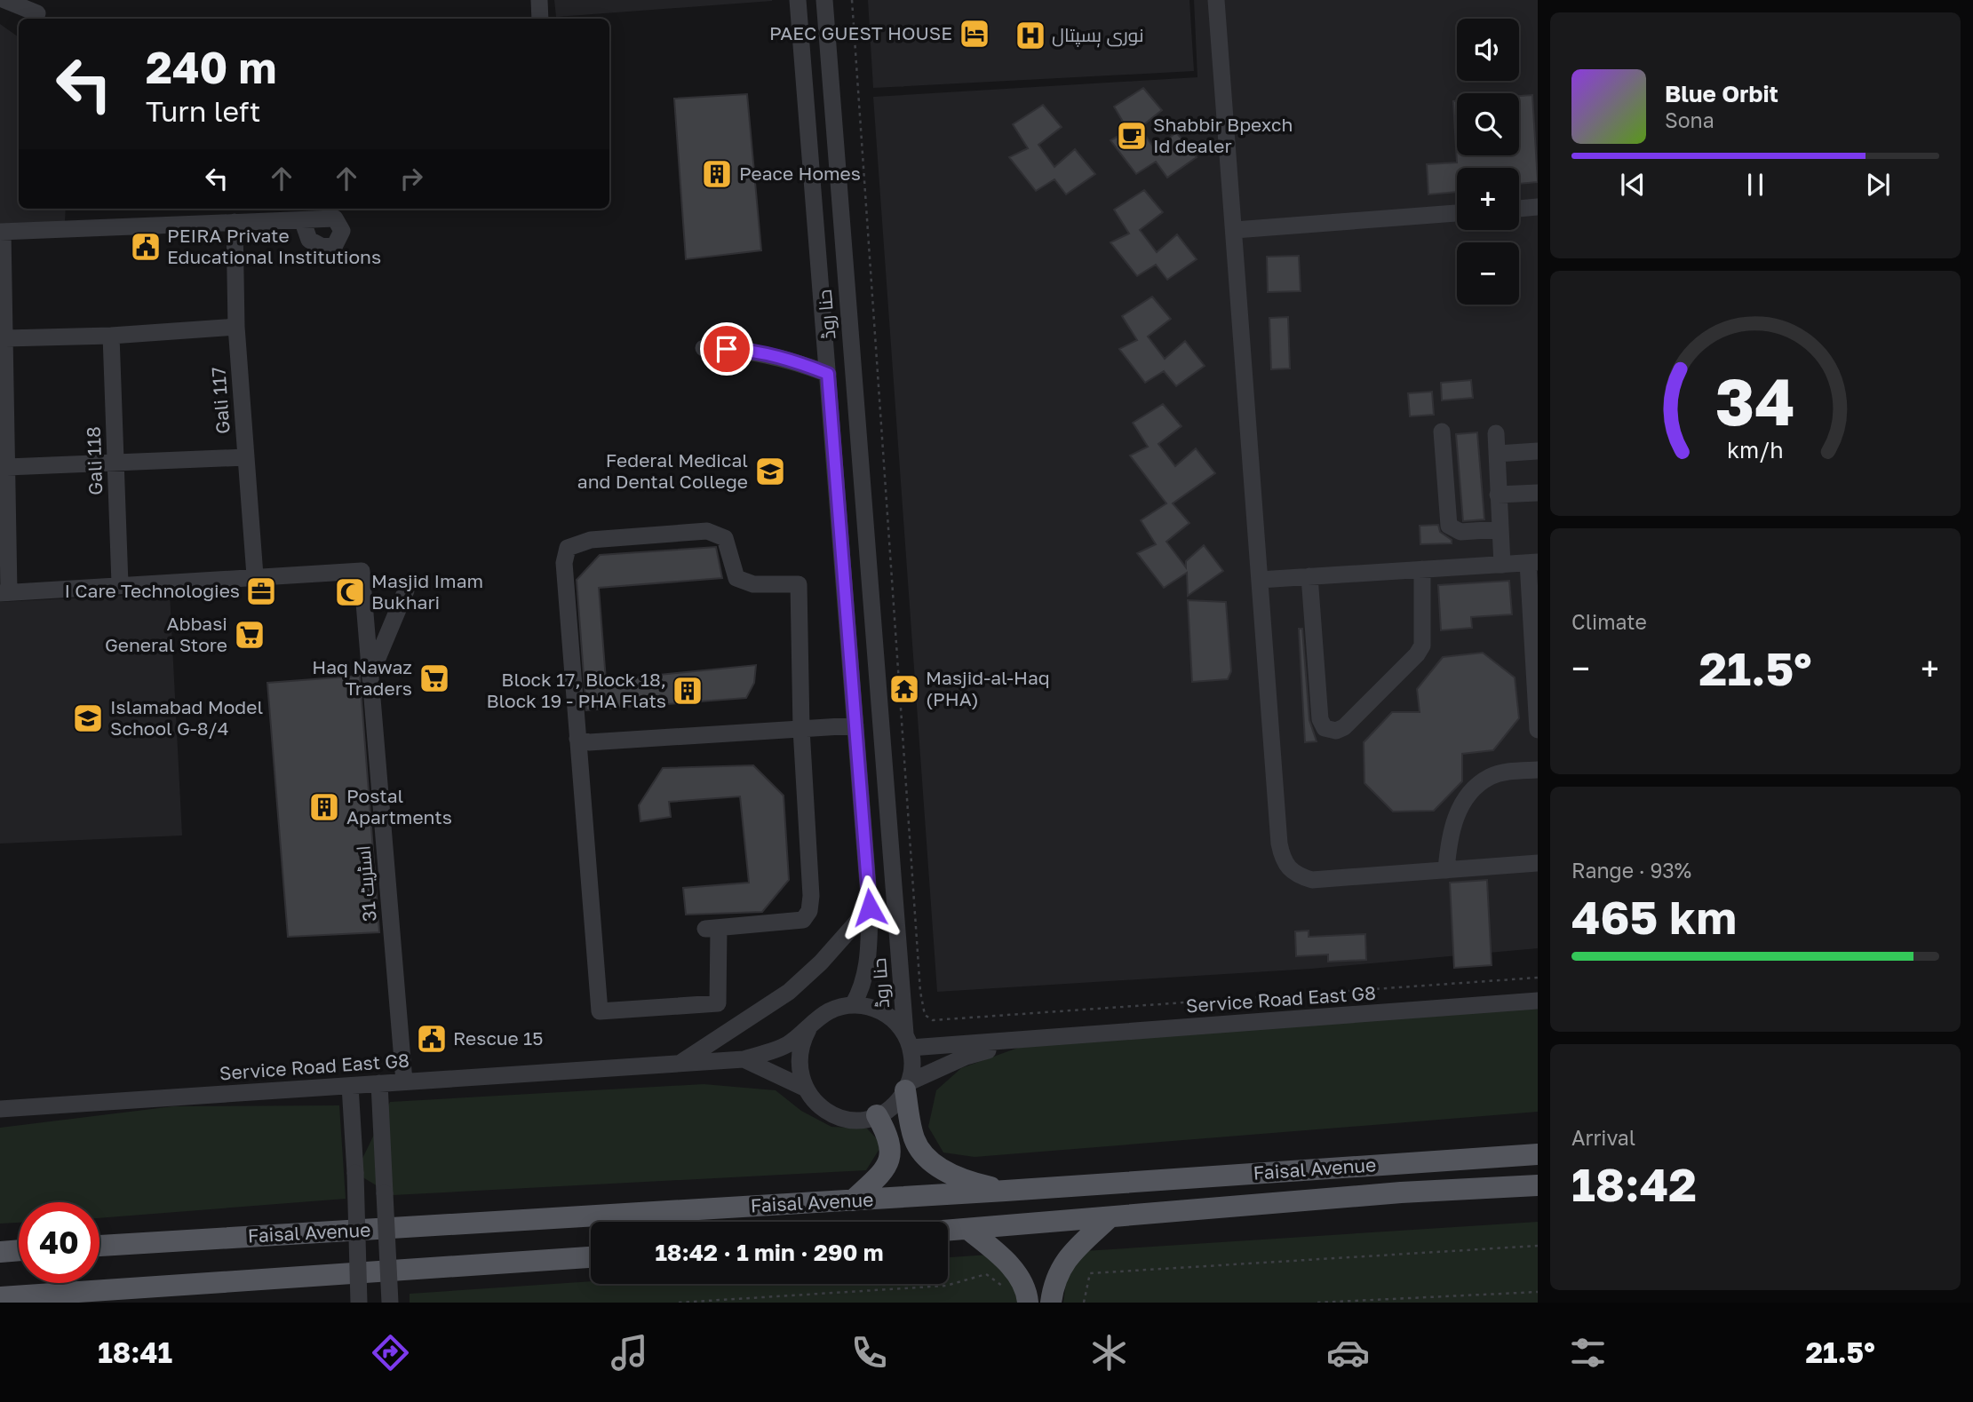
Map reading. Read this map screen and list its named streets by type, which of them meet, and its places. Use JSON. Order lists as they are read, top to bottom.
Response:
{
  "streets": {
    "main road": ["Faisal Avenue"],
    "street": [
      "حنا روڈ",
      "Gali 117",
      "Gali 118",
      "اسٹریٹ 31",
      "Service Road East G8"
    ]
  },
  "crossings": [
    ["حنا روڈ", "Service Road East G8"],
    ["Gali 117", "اسٹریٹ 31"],
    ["اسٹریٹ 31", "Service Road East G8"]
  ],
  "places": {
    "hotel": ["PAEC GUEST HOUSE"],
    "hospital": ["نوری ہسپتال"],
    "cafe": ["Shabbir Bpexch Id dealer"],
    "building": ["Peace Homes", "Block 17, Block 18, Block 19 - PHA Flats", "Postal Apartments"],
    "public building": ["PEIRA Private Educational Institutions", "Rescue 15"],
    "school or university": ["Federal Medical and Dental College", "Islamabad Model School G-8/4"],
    "office": ["I Care Technologies"],
    "mosque": ["Masjid Imam Bukhari"],
    "supermarket": ["Abbasi General Store", "Haq Nawaz Traders"],
    "temple": ["Masjid-al-Haq (PHA)"]
  },
  "page": {
    "map_buttons": ["+", "−"],
    "turn": ["240 m", "Turn left"],
    "song": ["Blue Orbit", "Sona"],
    "tile": [
      "Climate",
      ["Range · 93%", "465 km"],
      ["Arrival", "18:42"]
    ],
    "heat": ["−", "21.5°", "+"],
    "limit": "40",
    "trip": "18:42 · 1 min · 290 m",
    "tabs": ["18:41", "21.5°"],
    "gauge": ["34", "km/h"]
  }
}
